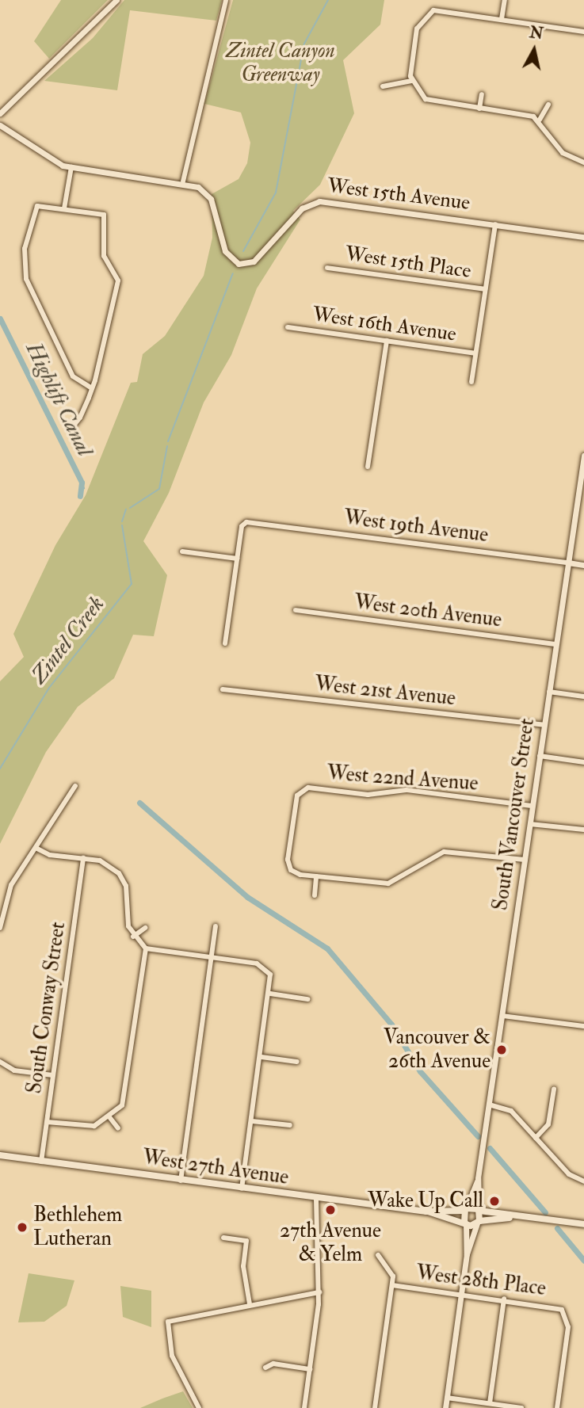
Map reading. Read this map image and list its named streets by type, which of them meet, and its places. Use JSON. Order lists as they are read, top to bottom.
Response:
{
  "streets": {
    "main road": ["West 27th Avenue"],
    "street": [
      "West 15th Avenue",
      "West 15th Place",
      "West 16th Avenue",
      "West 19th Avenue",
      "West 20th Avenue",
      "West 21st Avenue",
      "West 22nd Avenue",
      "South Vancouver Street",
      "South Conway Street",
      "West 28th Place"
    ]
  },
  "crossings": [
    ["West 19th Avenue", "South Vancouver Street"],
    ["West 20th Avenue", "South Vancouver Street"],
    ["West 21st Avenue", "South Vancouver Street"],
    ["West 22nd Avenue", "South Vancouver Street"],
    ["South Vancouver Street", "West 27th Avenue"],
    ["South Conway Street", "West 27th Avenue"]
  ],
  "water": ["Highlift Canal", "Zintel Creek"],
  "parks": ["Zintel Canyon Greenway"],
  "places": [
    "Vancouver & 26th Avenue",
    "Wake Up Call",
    "27th Avenue & Yelm",
    "Bethlehem Lutheran"
  ],
  "north": "top"
}
